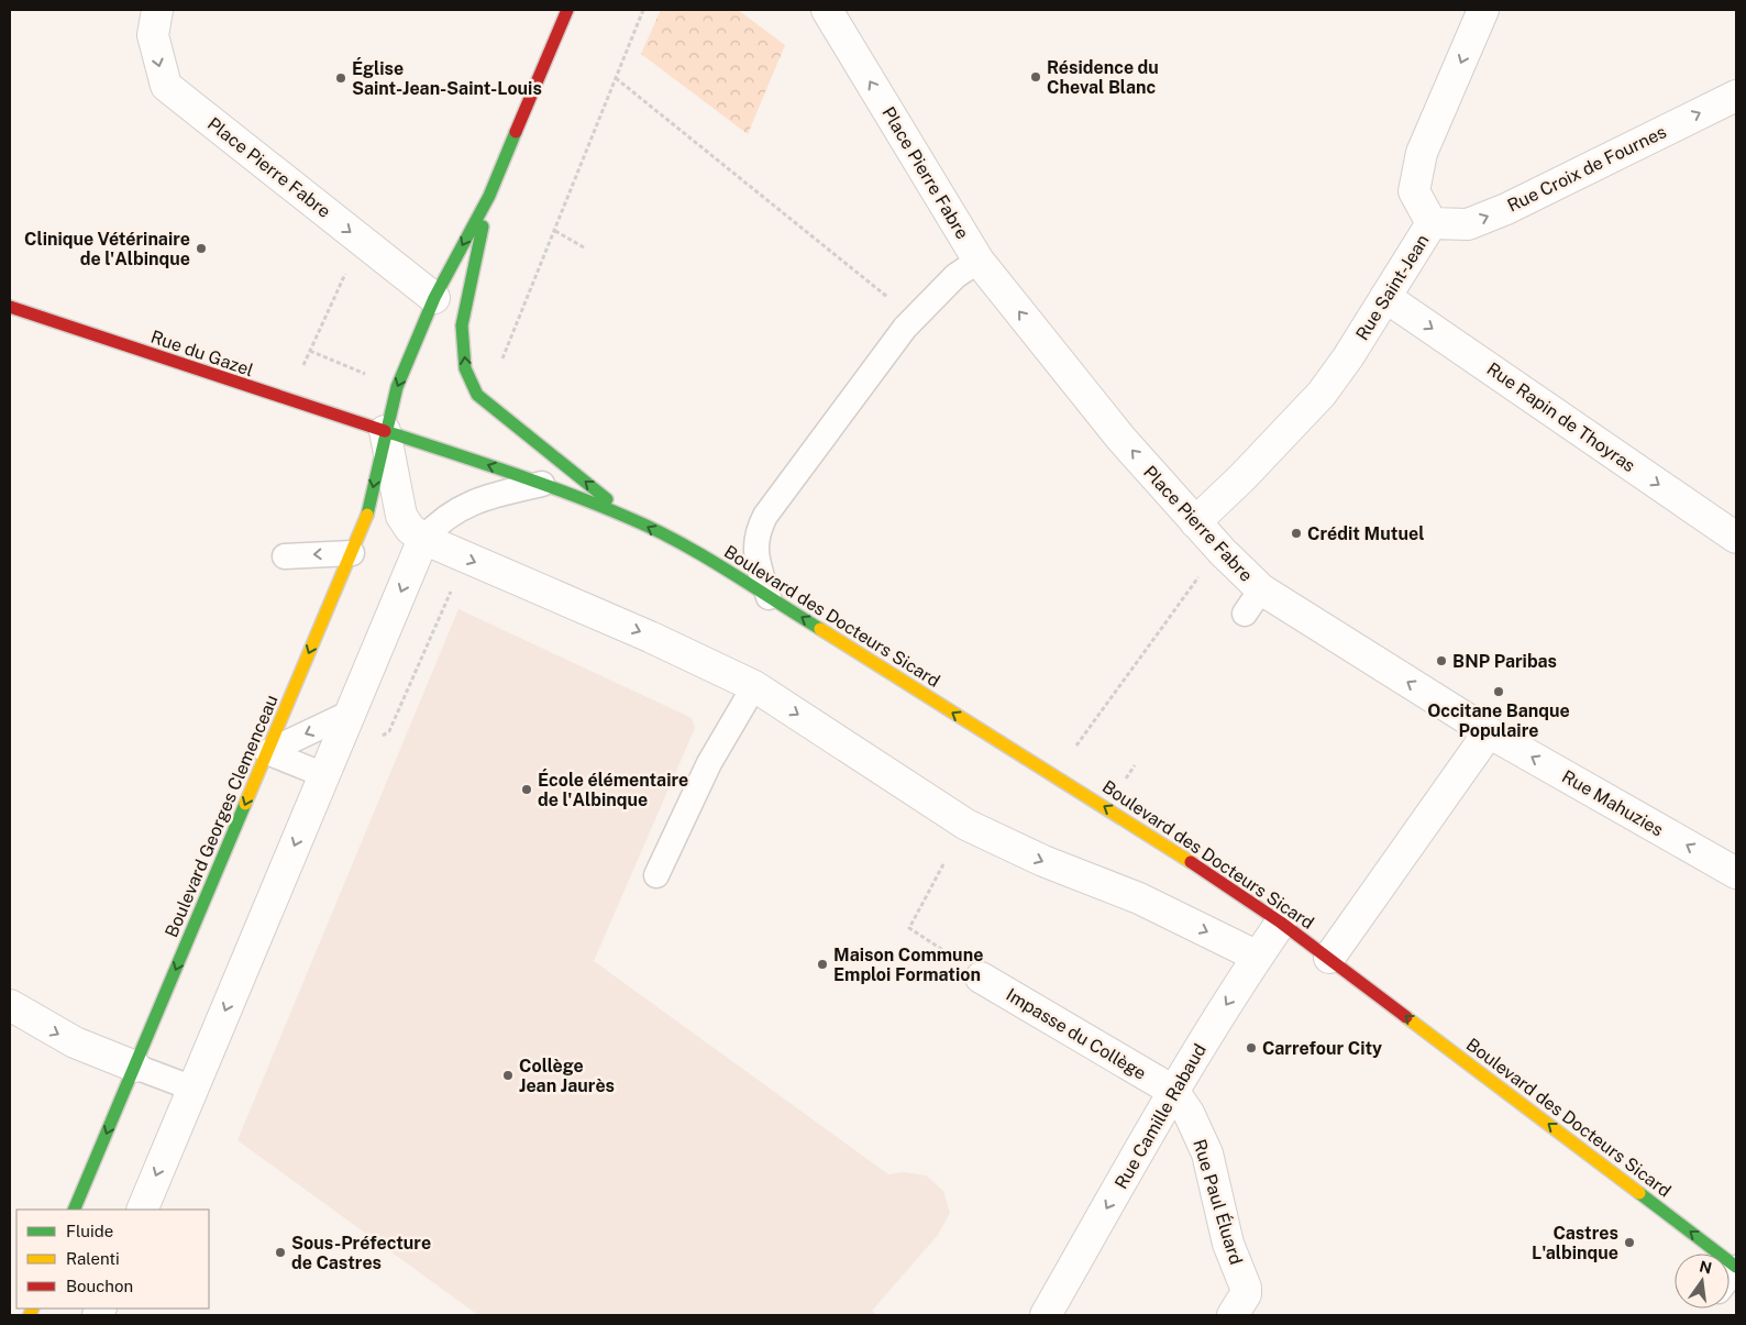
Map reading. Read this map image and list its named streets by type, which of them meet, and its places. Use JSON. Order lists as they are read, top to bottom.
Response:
{
  "streets": {
    "main road": ["Rue du Gazel", "Boulevard des Docteurs Sicard", "Boulevard Georges Clemenceau"],
    "street": [
      "Place Pierre Fabre",
      "Rue Croix de Fournes",
      "Rue Saint-Jean",
      "Rue Rapin de Thoyras",
      "Rue Mahuzies",
      "Impasse du Collège",
      "Rue Camille Rabaud",
      "Rue Paul Éluard"
    ]
  },
  "crossings": [
    ["Place Pierre Fabre", "Rue Saint-Jean"],
    ["Place Pierre Fabre", "Rue Mahuzies"],
    ["Place Pierre Fabre", "Boulevard Georges Clemenceau"],
    ["Rue Croix de Fournes", "Rue Saint-Jean"],
    ["Rue Saint-Jean", "Rue Rapin de Thoyras"],
    ["Rue du Gazel", "Boulevard des Docteurs Sicard"],
    ["Rue du Gazel", "Boulevard Georges Clemenceau"],
    ["Boulevard des Docteurs Sicard", "Boulevard Georges Clemenceau"],
    ["Boulevard des Docteurs Sicard", "Rue Camille Rabaud"],
    ["Impasse du Collège", "Rue Camille Rabaud"],
    ["Impasse du Collège", "Rue Paul Éluard"],
    ["Rue Camille Rabaud", "Rue Paul Éluard"]
  ],
  "one_way": [
    "Rue Croix de Fournes",
    "Rue Saint-Jean",
    "Rue Rapin de Thoyras",
    "Boulevard des Docteurs Sicard",
    "Rue Mahuzies",
    "Boulevard Georges Clemenceau",
    "Rue Camille Rabaud"
  ],
  "places": [
    "Résidence du Cheval Blanc",
    "Église Saint-Jean-Saint-Louis",
    "Clinique Vétérinaire de l'Albinque",
    "Crédit Mutuel",
    "BNP Paribas",
    "Occitane Banque Populaire",
    "École élémentaire de l'Albinque",
    "Maison Commune Emploi Formation",
    "Carrefour City",
    "Collège Jean Jaurès",
    "Castres L'albinque",
    "Sous-Préfecture de Castres"
  ],
  "legend": ["Fluide", "Ralenti", "Bouchon"],
  "north": "top"
}
